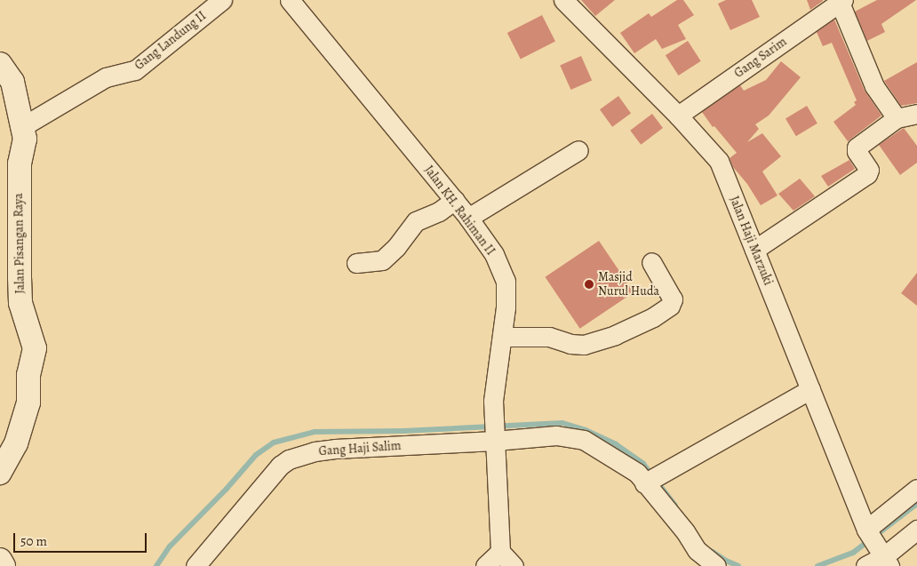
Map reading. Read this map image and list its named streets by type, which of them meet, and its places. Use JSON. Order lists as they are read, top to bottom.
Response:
{
  "streets": {
    "street": [
      "Gang Landung II",
      "Gang Sarim",
      "Jalan KH. Rahiman II",
      "Jalan Haji Marzuki",
      "Jalan Pisangan Raya",
      "Gang Haji Salim"
    ]
  },
  "crossings": [
    ["Gang Landung II", "Jalan Pisangan Raya"],
    ["Gang Sarim", "Jalan Haji Marzuki"],
    ["Jalan KH. Rahiman II", "Gang Haji Salim"]
  ],
  "places": ["Masjid Nurul Huda"],
  "scale_bar": "50 m"
}
